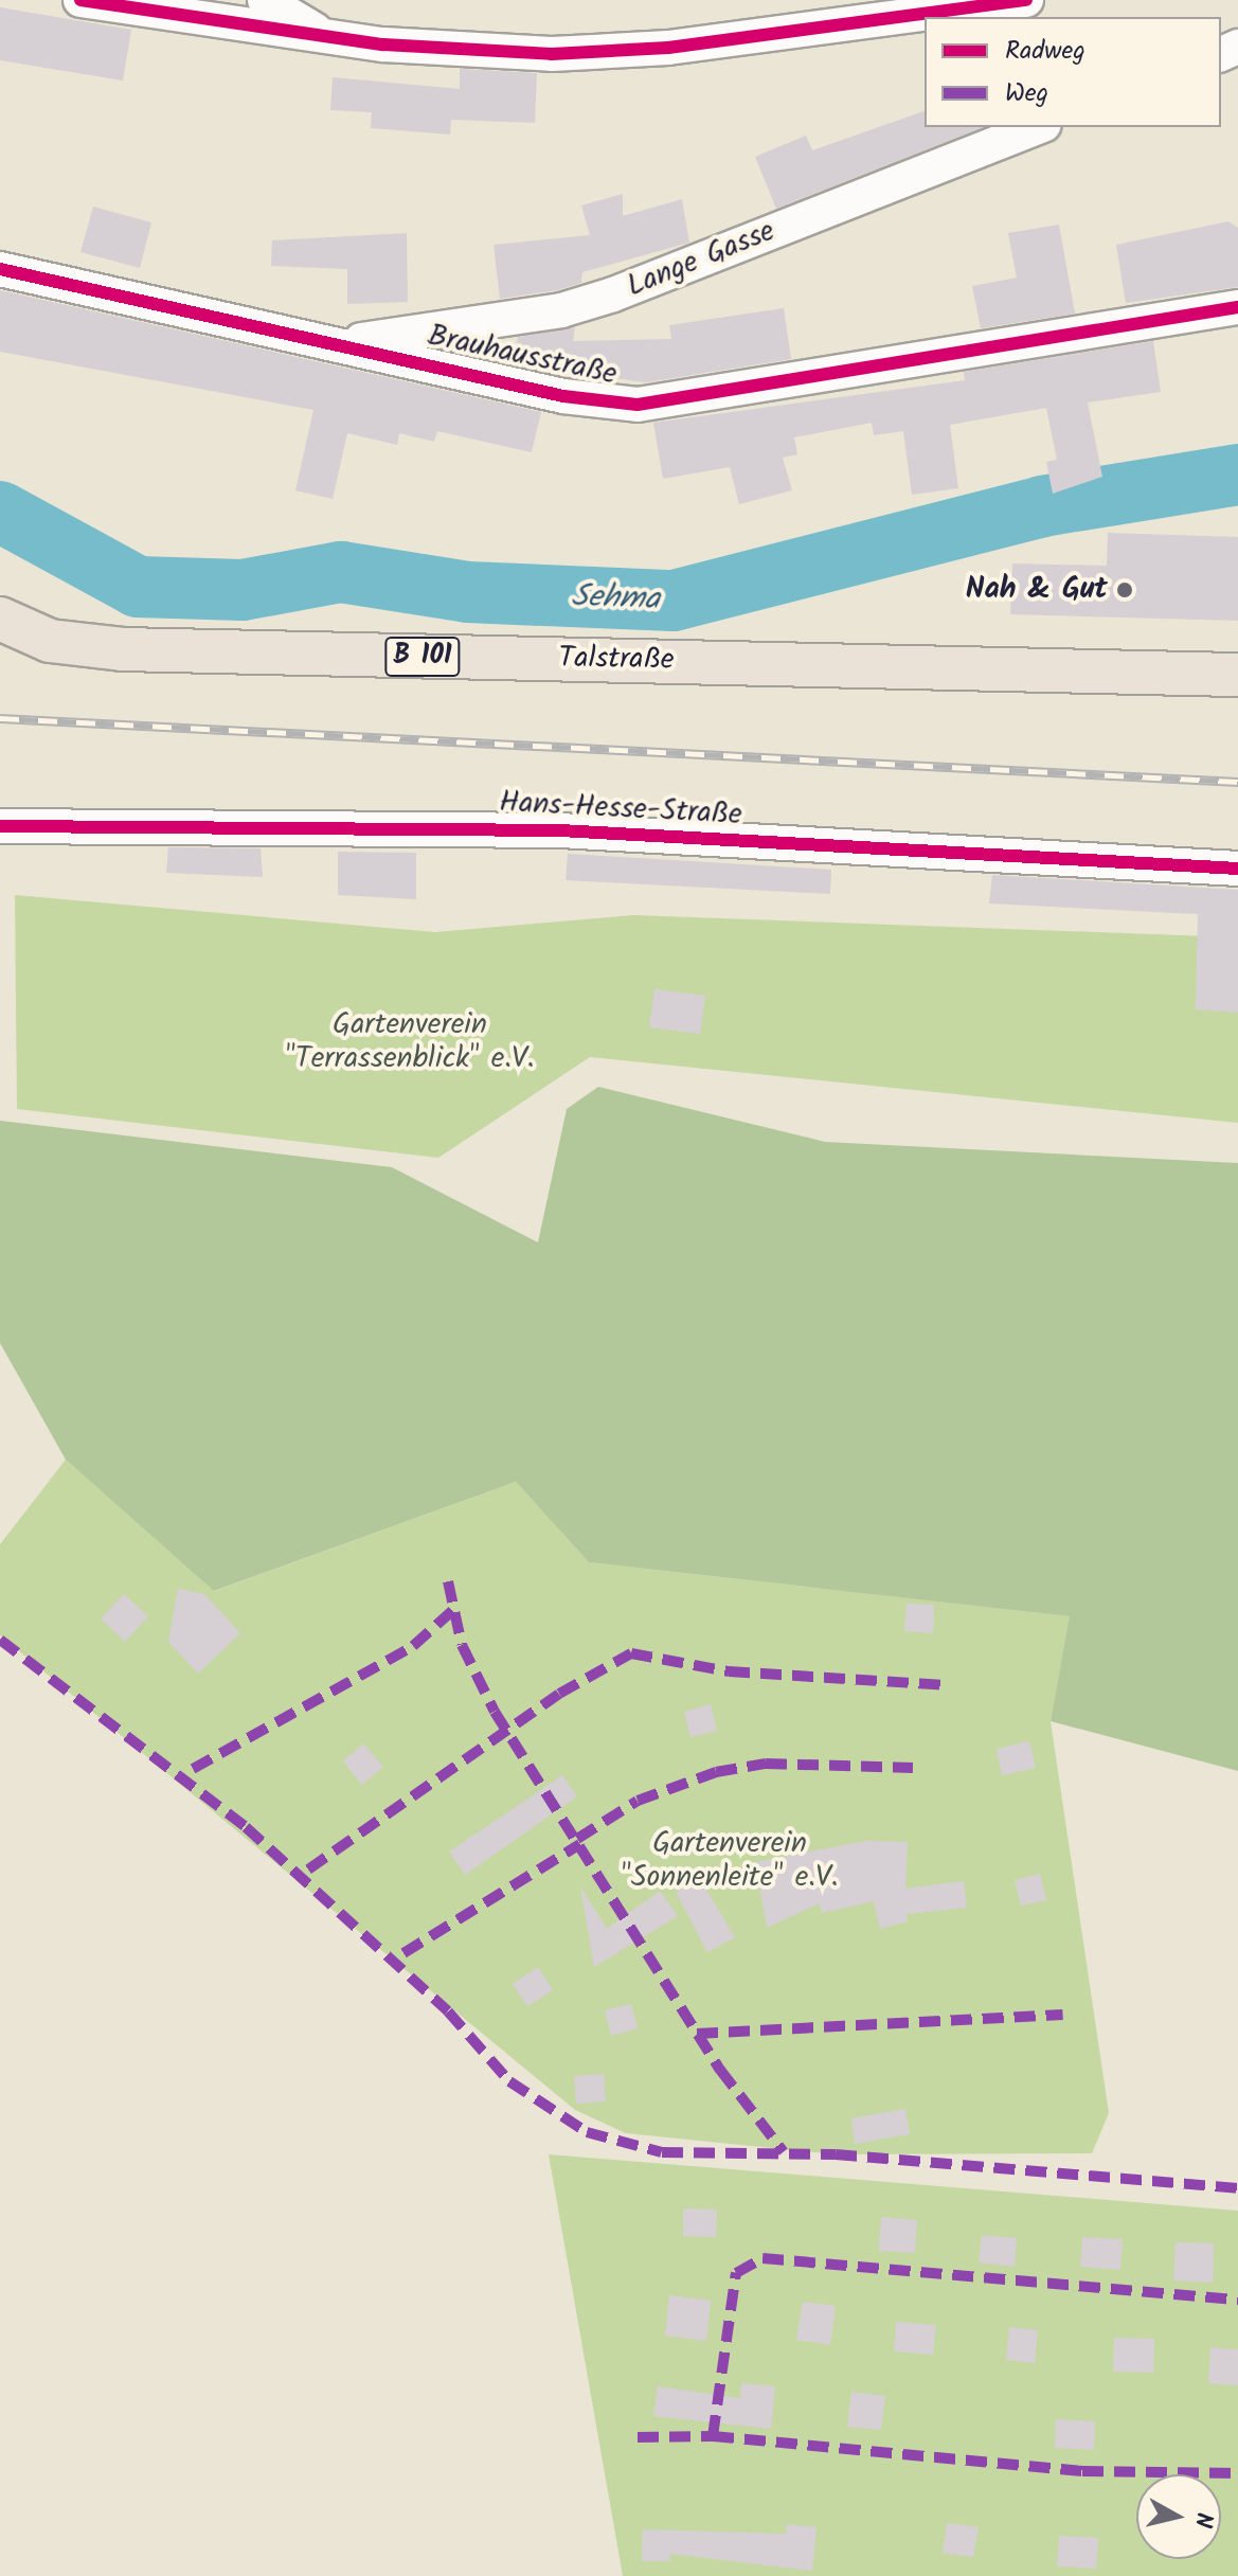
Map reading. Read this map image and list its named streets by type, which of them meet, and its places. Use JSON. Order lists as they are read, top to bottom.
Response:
{
  "streets": {
    "main road": ["B 101", "Talstraße"],
    "street": ["Lange Gasse", "Brauhausstraße", "Hans-Hesse-Straße"]
  },
  "crossings": [
    ["Lange Gasse", "Brauhausstraße"]
  ],
  "water": ["Sehma"],
  "parks": ["Gartenverein \"Terrassenblick\" e.V.", "Gartenverein \"Sonnenleite\" e.V."],
  "places": ["Nah & Gut"],
  "legend": ["Radweg", "Weg"],
  "north": "right"
}
